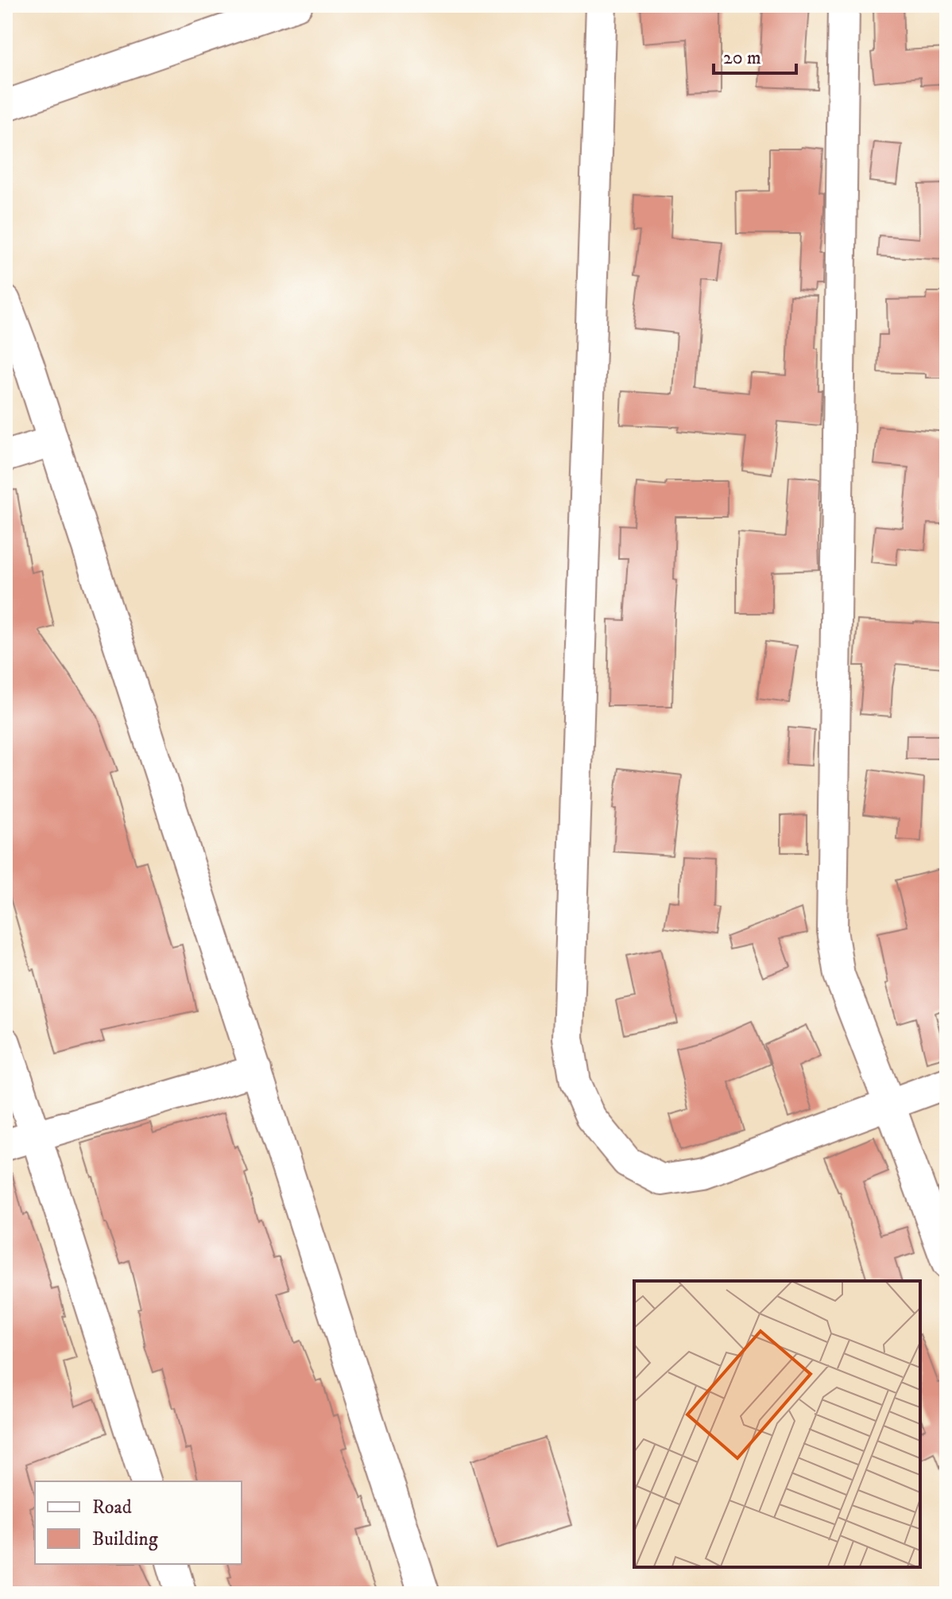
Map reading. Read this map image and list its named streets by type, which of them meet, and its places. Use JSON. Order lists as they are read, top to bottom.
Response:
{
  "legend": ["Road", "Building"],
  "scale_bar": "20 m"
}
